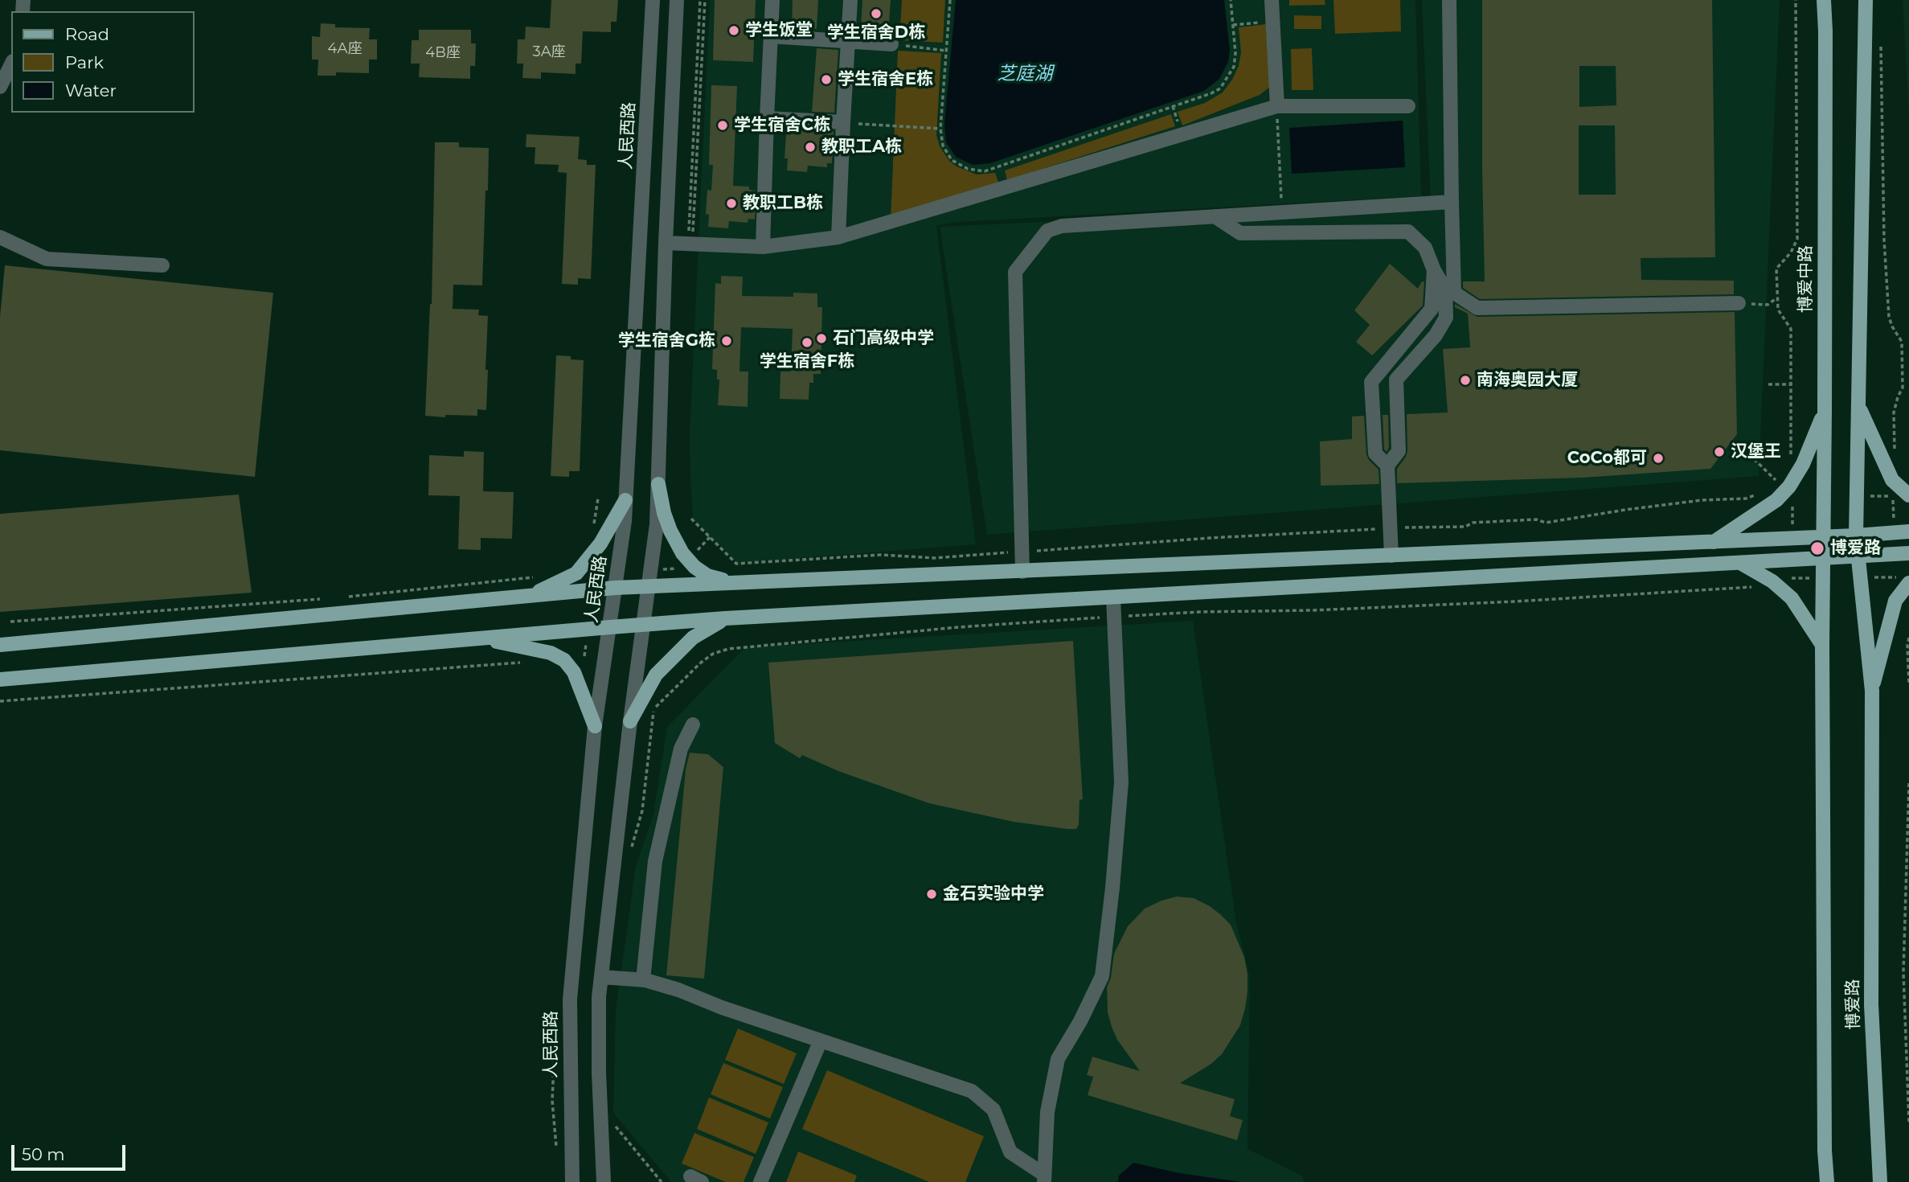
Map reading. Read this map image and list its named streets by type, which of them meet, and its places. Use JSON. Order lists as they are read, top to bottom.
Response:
{
  "streets": {
    "main road": ["博爱中路", "博爱路"],
    "street": ["人民西路"]
  },
  "crossings": [
    ["博爱中路", "博爱路"]
  ],
  "water": ["芝庭湖"],
  "places": [
    "学生宿舍D栋",
    "学生饭堂",
    "学生宿舍E栋",
    "学生宿舍C栋",
    "教职工A栋",
    "教职工B栋",
    "石门高级中学",
    "学生宿舍G栋",
    "学生宿舍F栋",
    "南海奥园大厦",
    "汉堡王",
    "CoCo都可",
    "博爱路",
    "金石实验中学"
  ],
  "house_numbers": ["4A座", "3A座", "4B座"],
  "legend": ["Road", "Park", "Water"],
  "scale_bar": "50 m"
}
